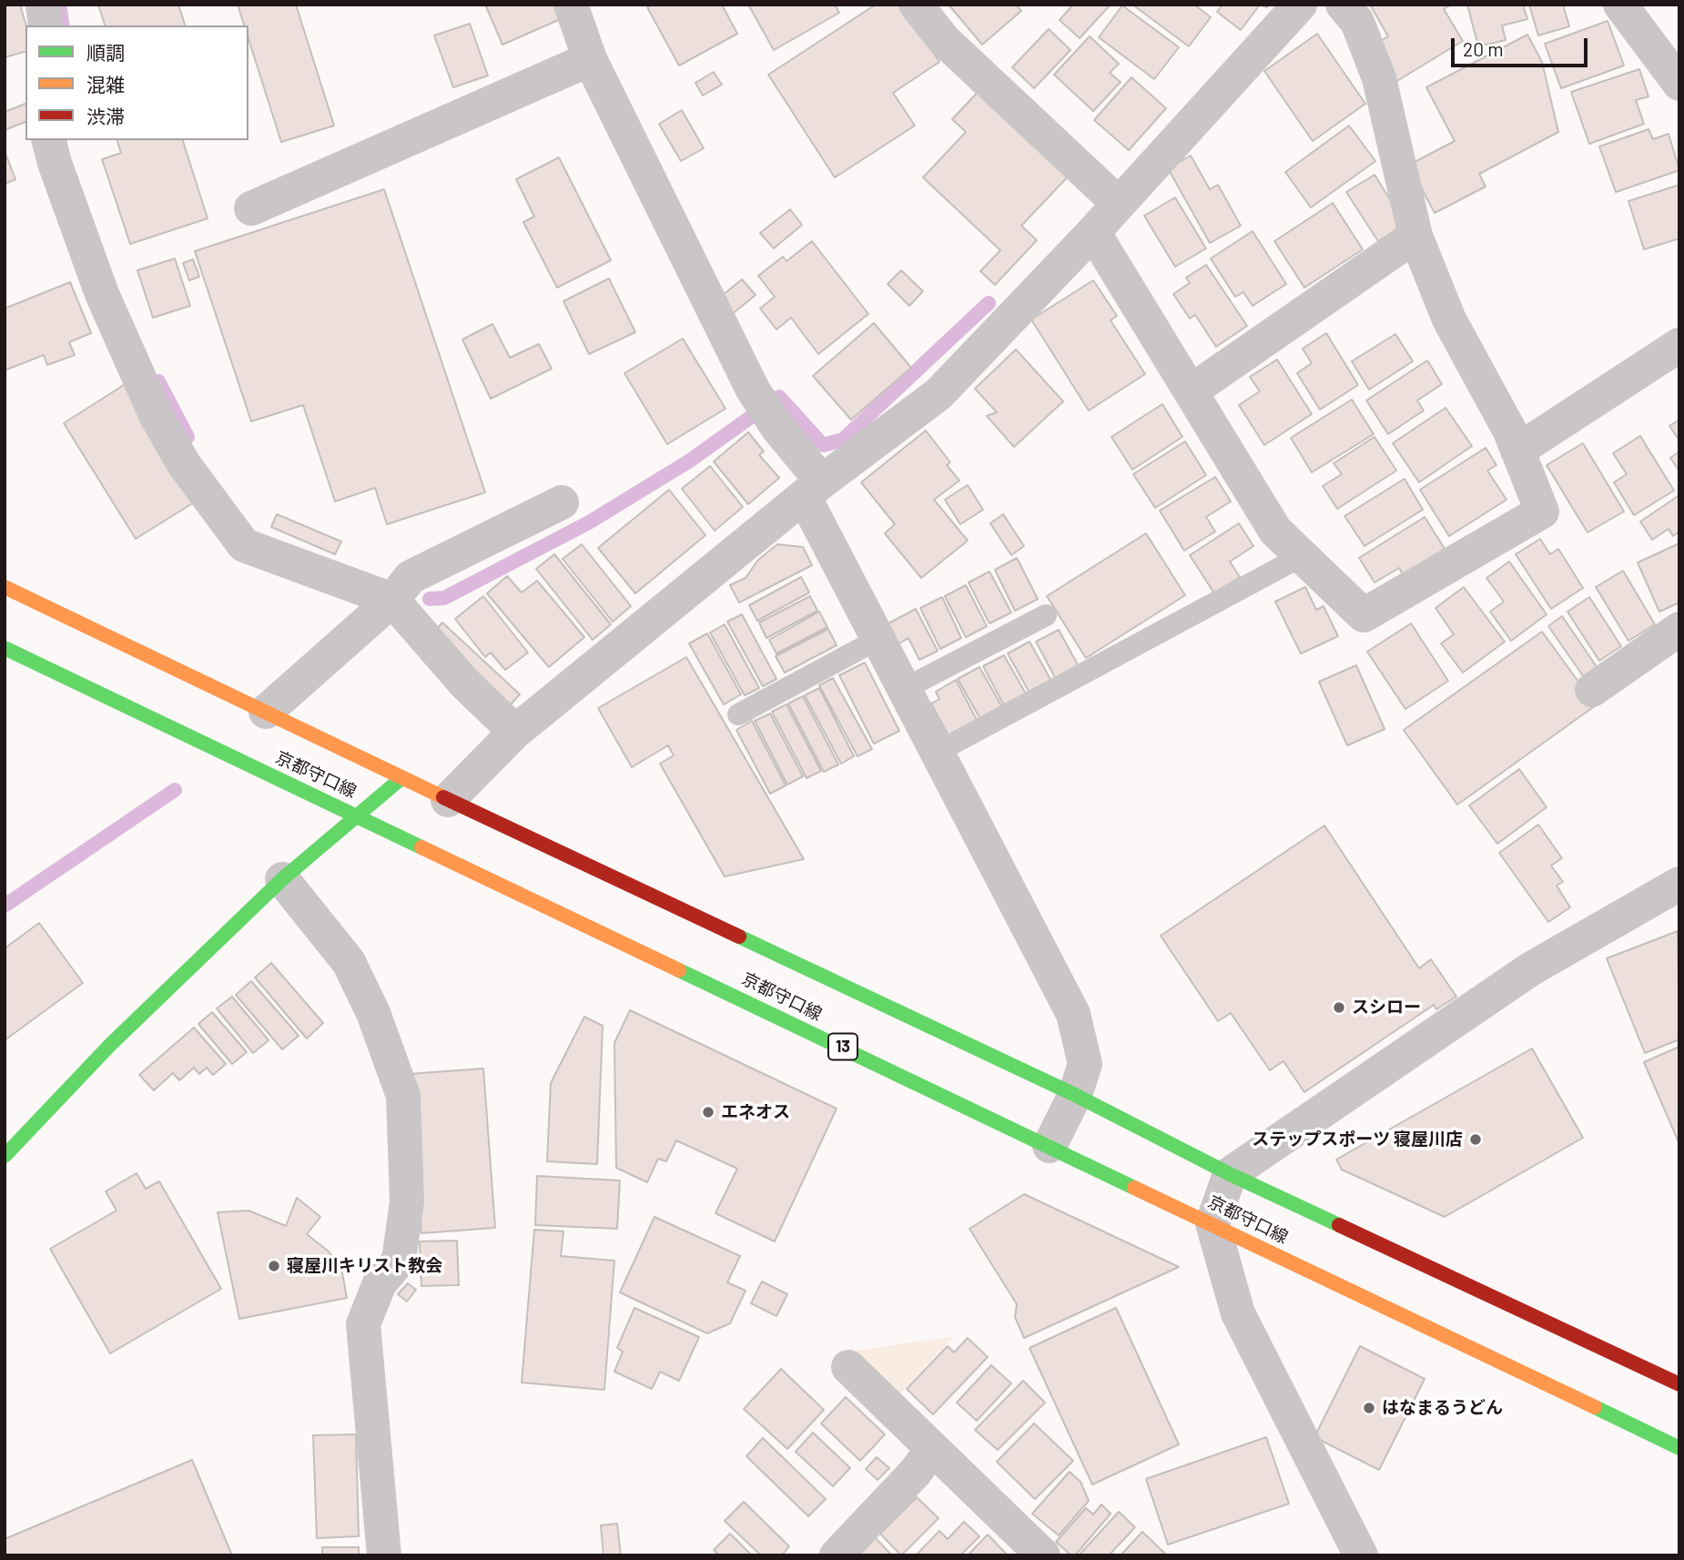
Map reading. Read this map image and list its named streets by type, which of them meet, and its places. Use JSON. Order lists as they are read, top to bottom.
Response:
{
  "streets": {
    "main road": ["京都守口線", "13"]
  },
  "places": [
    "スシロー",
    "エネオス",
    "ステップスポーツ 寝屋川店",
    "寝屋川キリスト教会",
    "はなまるうどん"
  ],
  "legend": ["順調", "混雑", "渋滞"],
  "scale_bar": "20 m"
}
